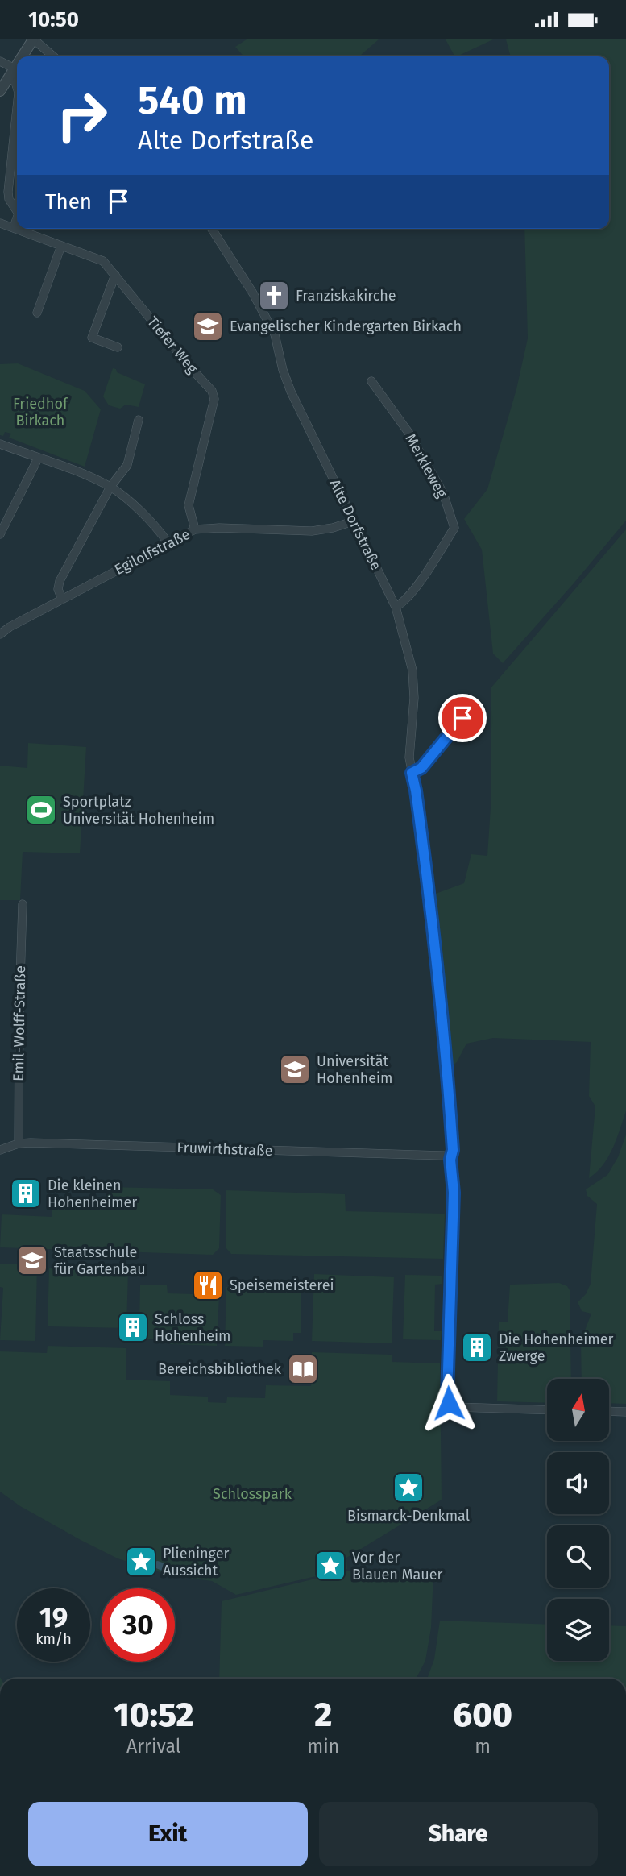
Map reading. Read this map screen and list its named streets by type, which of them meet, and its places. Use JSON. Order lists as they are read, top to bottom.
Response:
{
  "streets": {
    "street": [
      "Tiefer Weg",
      "Merkleweg",
      "Alte Dorfstraße",
      "Egilolfstraße",
      "Emil-Wolff-Straße",
      "Fruwirthstraße"
    ]
  },
  "crossings": [
    ["Tiefer Weg", "Egilolfstraße"],
    ["Merkleweg", "Alte Dorfstraße"],
    ["Alte Dorfstraße", "Egilolfstraße"],
    ["Alte Dorfstraße", "Fruwirthstraße"],
    ["Emil-Wolff-Straße", "Fruwirthstraße"]
  ],
  "parks": ["Friedhof Birkach", "Schlosspark"],
  "places": {
    "church": ["Franziskakirche"],
    "school or university": ["Evangelischer Kindergarten Birkach", "Universität Hohenheim", "Staatsschule für Gartenbau"],
    "sports": ["Sportplatz Universität Hohenheim"],
    "building": ["Die kleinen Hohenheimer", "Schloss Hohenheim", "Die Hohenheimer Zwerge"],
    "restaurant": ["Speisemeisterei"],
    "library": ["Bereichsbibliothek"],
    "place": ["Bismarck-Denkmal", "Plieninger Aussicht", "Vor der Blauen Mauer"]
  },
  "north": "top",
  "page": {
    "status": "10:50",
    "turn": ["540 m", "Alte Dorfstraße"],
    "then": "Then",
    "speed": "19 km/h",
    "limit": "30",
    "eta": [
      "10:52",
      "Arrival",
      "2",
      "min",
      "600",
      "m"
    ],
    "buttons": ["Exit", "Share"]
  }
}
